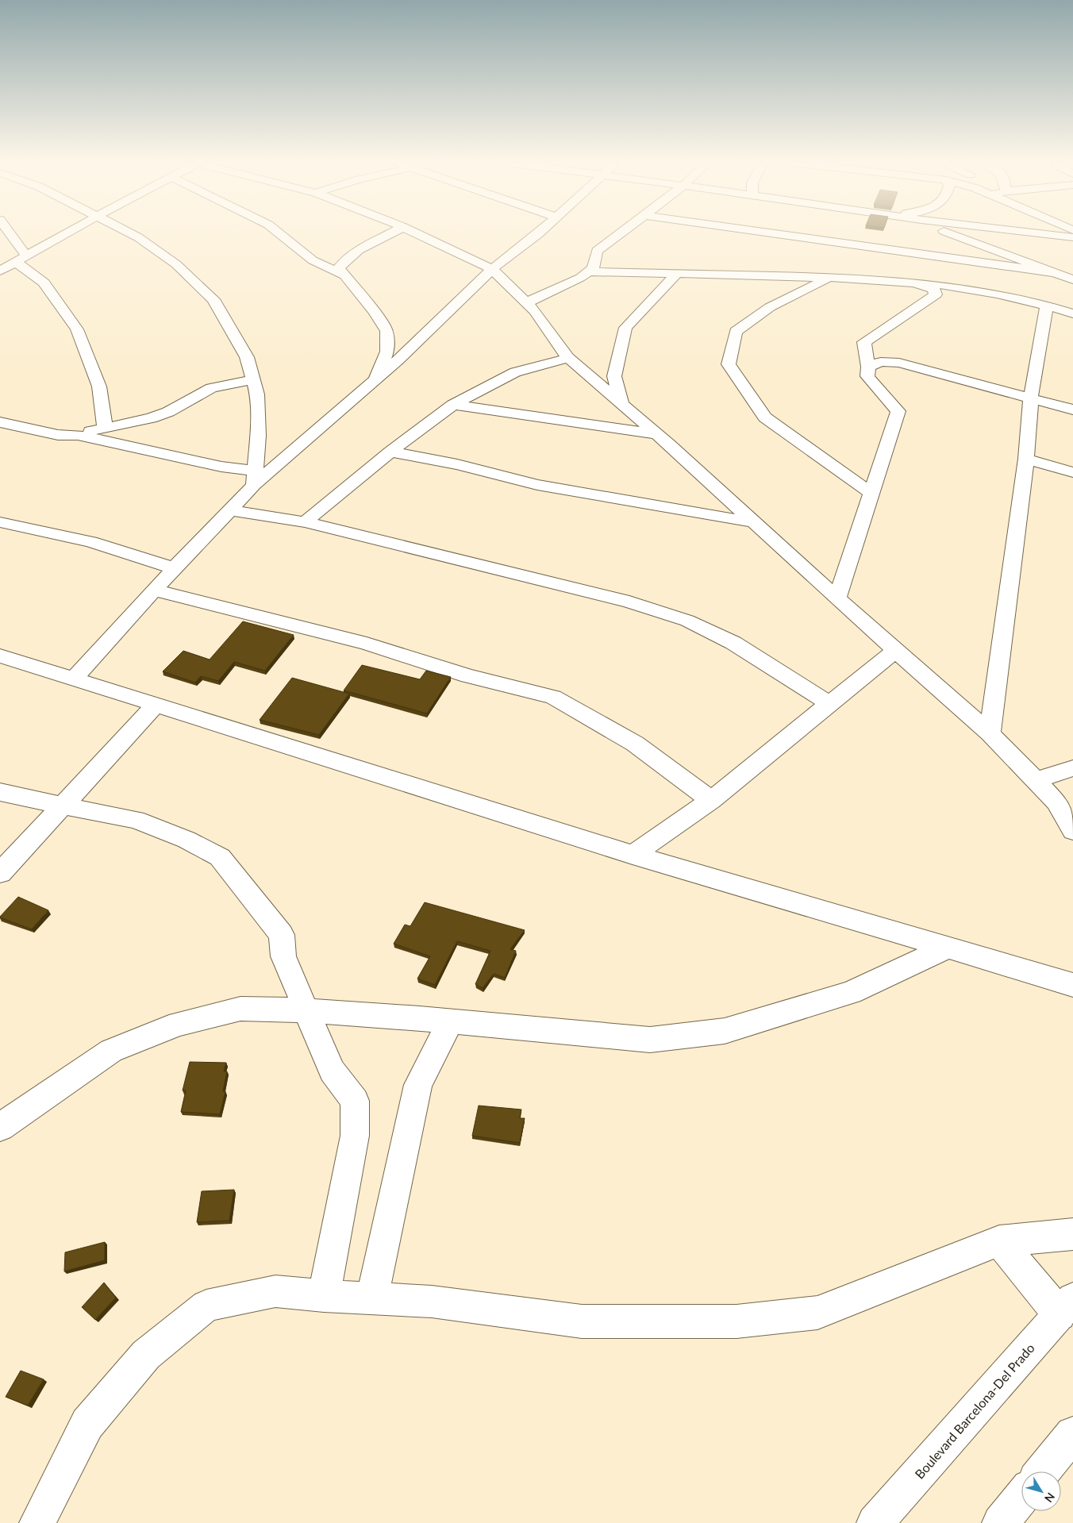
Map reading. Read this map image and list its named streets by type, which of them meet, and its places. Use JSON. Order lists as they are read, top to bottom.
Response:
{
  "streets": {
    "street": ["Boulevard Barcelona-Del Prado"]
  },
  "north": "bottom right"
}
